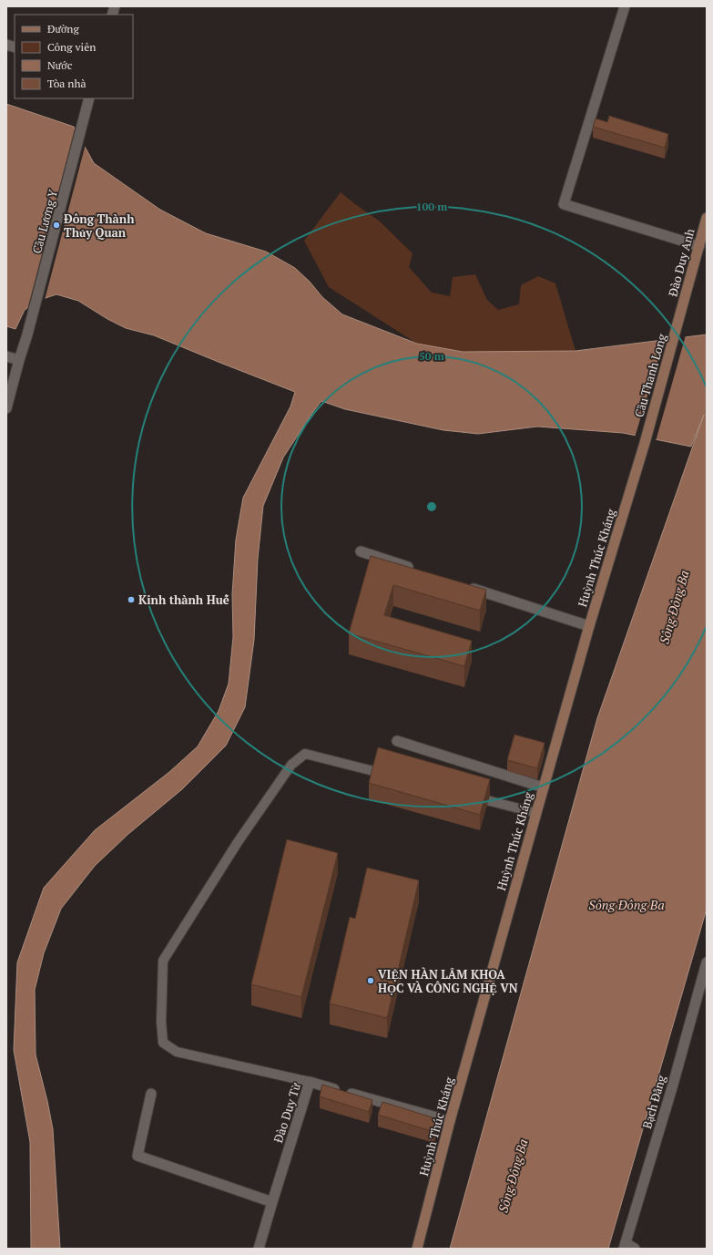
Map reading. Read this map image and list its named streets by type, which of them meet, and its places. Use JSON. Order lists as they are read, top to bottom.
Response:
{
  "streets": {
    "main road": ["Đào Duy Anh", "Cầu Thanh Long", "Huỳnh Thúc Kháng"],
    "street": ["Cầu Lương Y", "Bạch Đằng", "Đào Duy Từ"]
  },
  "crossings": [
    ["Đào Duy Anh", "Cầu Thanh Long"],
    ["Cầu Thanh Long", "Huỳnh Thúc Kháng"],
    ["Huỳnh Thúc Kháng", "Đào Duy Từ"]
  ],
  "water": ["Sông Đông Ba"],
  "places": ["Đông Thành Thủy Quan", "Kinh thành Huế", "VIỆN HÀN LÂM KHOA HỌC VÀ CÔNG NGHỆ VN"],
  "legend": [
    "Đường",
    "Công viên",
    "Nước",
    "Tòa nhà"
  ],
  "rings": ["100 m", "50 m"]
}
